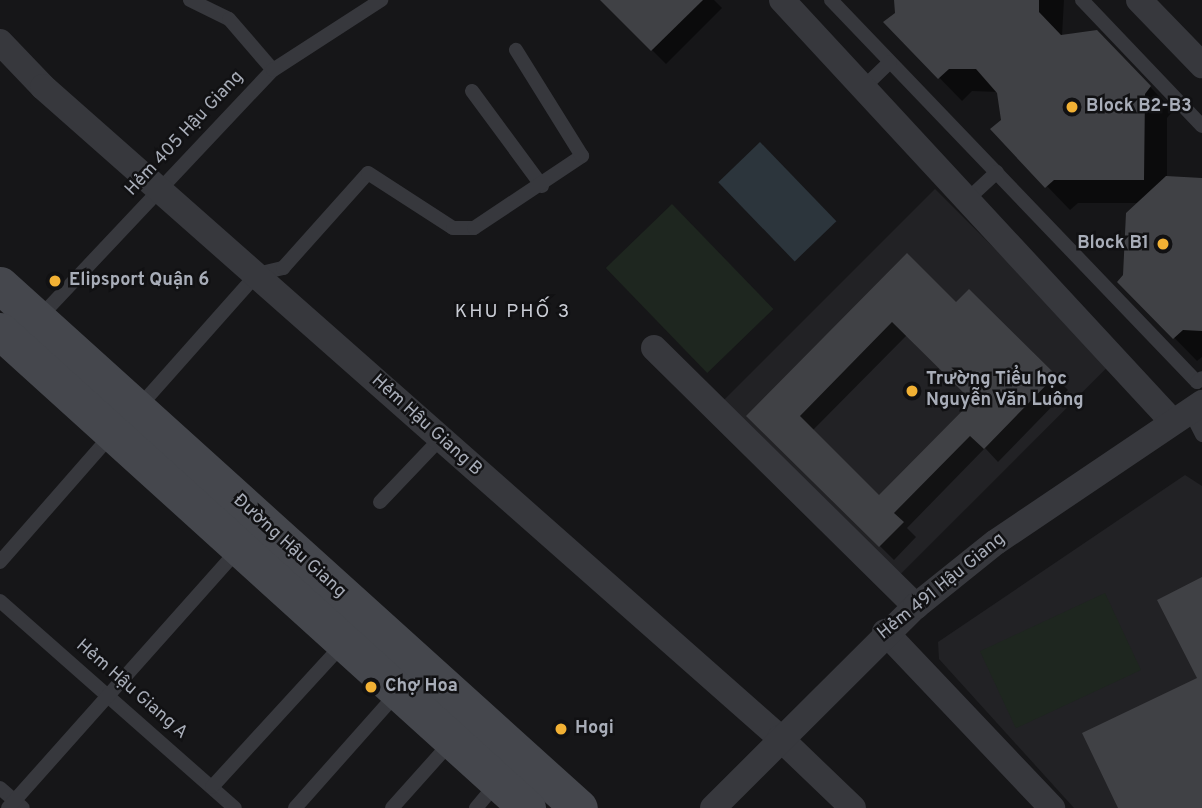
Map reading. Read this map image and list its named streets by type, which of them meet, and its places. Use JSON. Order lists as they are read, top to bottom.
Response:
{
  "streets": {
    "main road": ["Đường Hậu Giang"],
    "street": ["Hẻm Hậu Giang B", "Hẻm 491 Hậu Giang"],
    "lane": ["Hẻm 405 Hậu Giang", "Hẻm Hậu Giang A"]
  },
  "crossings": [
    ["Hẻm 405 Hậu Giang", "Hẻm Hậu Giang B"],
    ["Hẻm 405 Hậu Giang", "Đường Hậu Giang"],
    ["Hẻm Hậu Giang B", "Hẻm 491 Hậu Giang"]
  ],
  "districts": ["KHU PHỐ 3"],
  "places": [
    "Block B2-B3",
    "Block B1",
    "Elipsport Quận 6",
    "Trường Tiểu học Nguyễn Văn Luông",
    "Chợ Hoa",
    "Hogi"
  ]
}
